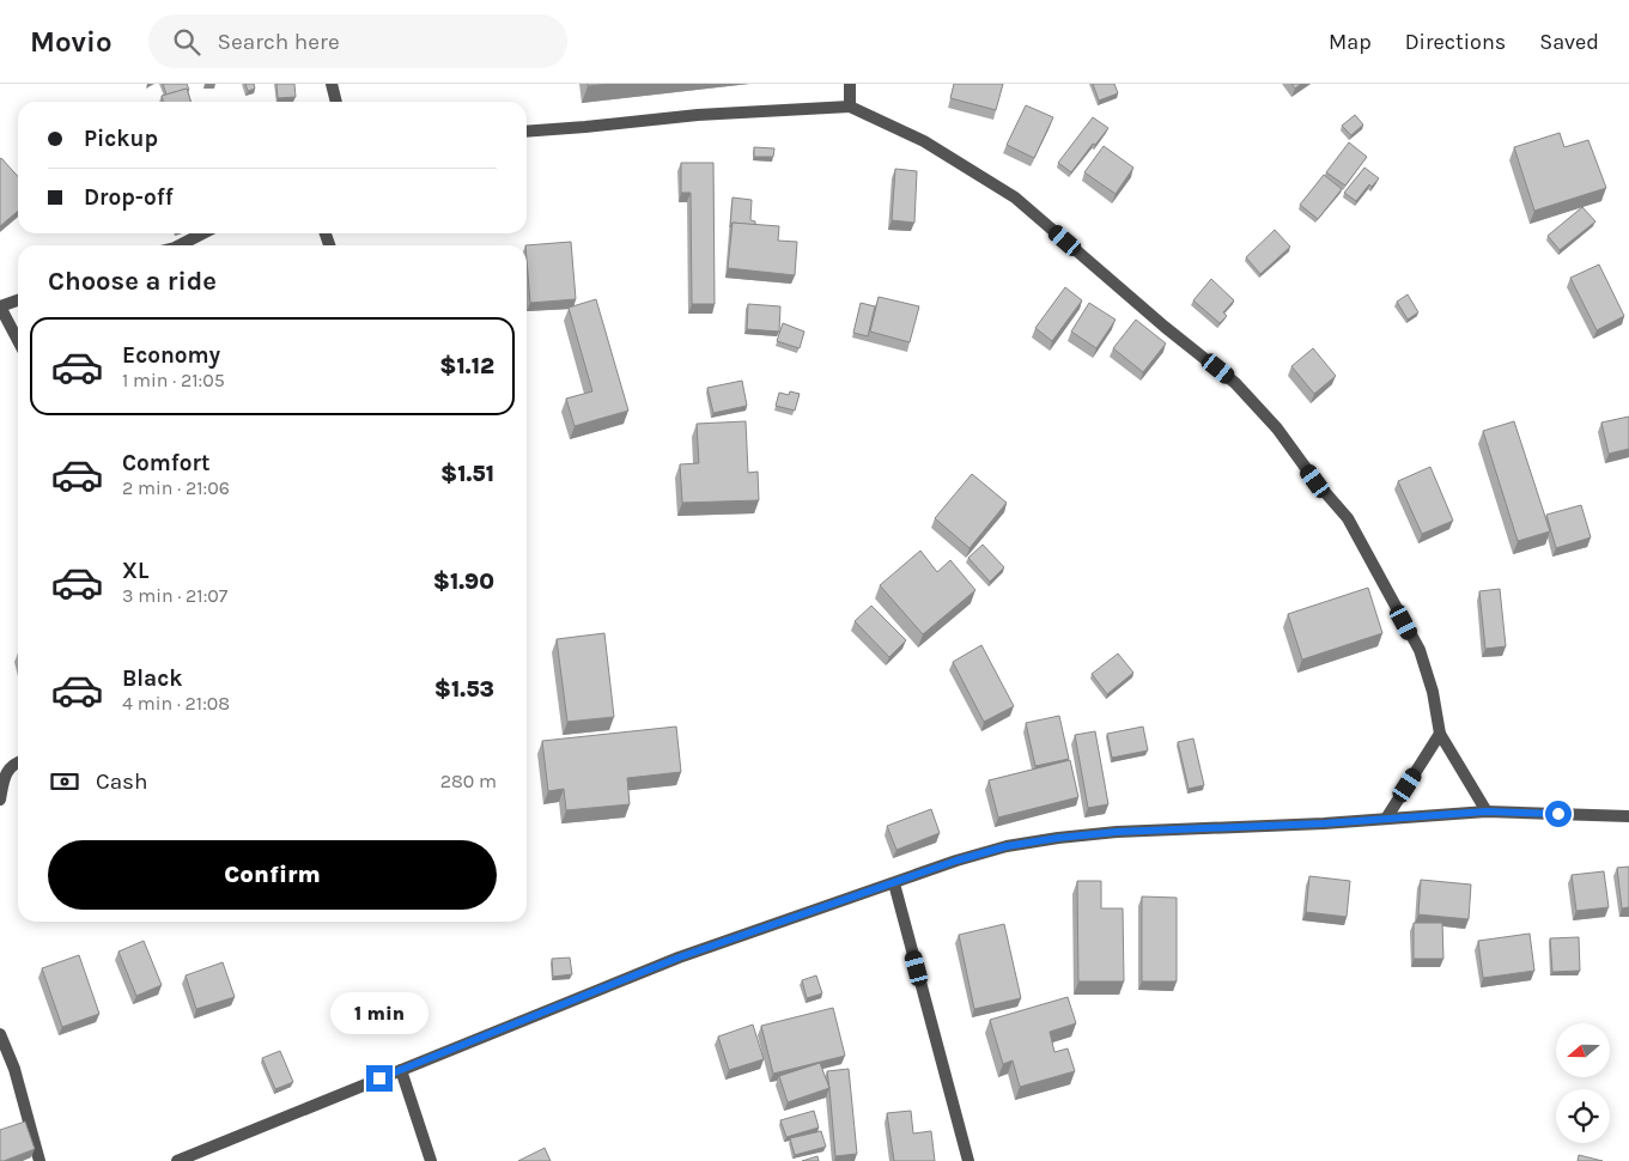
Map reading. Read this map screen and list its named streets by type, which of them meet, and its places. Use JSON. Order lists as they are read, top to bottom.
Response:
{
  "north": "left",
  "page": {
    "header": "Movio",
    "search": "Search here",
    "nav": ["Map", "Directions", "Saved"],
    "banner": ["Pickup", "Drop-off"],
    "heading": "Choose a ride",
    "list": [
      {
        "name": "Economy",
        "note": "1 min · 21:05",
        "value": "$1.12"
      },
      {
        "name": "Comfort",
        "note": "2 min · 21:06",
        "value": "$1.51"
      },
      {
        "name": "XL",
        "note": "3 min · 21:07",
        "value": "$1.90"
      },
      {
        "name": "Black",
        "note": "4 min · 21:08",
        "value": "$1.53"
      }
    ],
    "pay": ["Cash", "280 m"],
    "buttons": "Confirm",
    "bubble": "1 min"
  }
}
